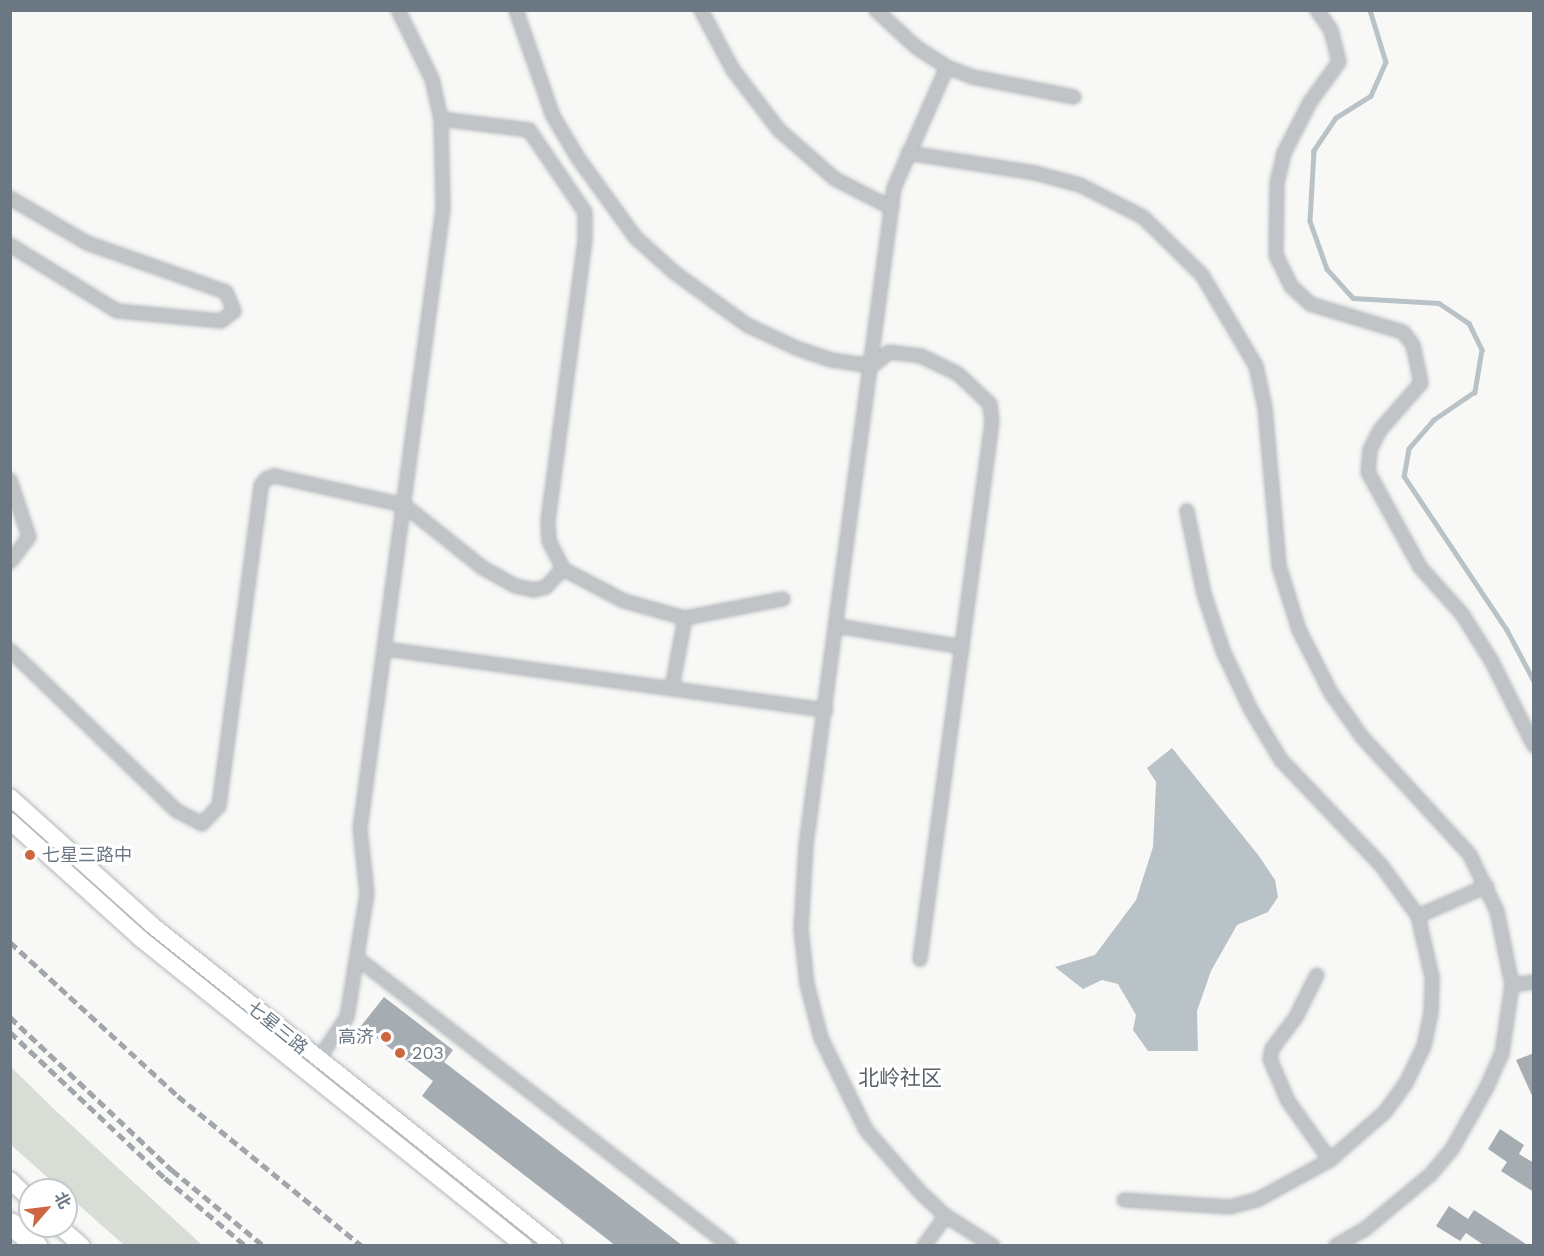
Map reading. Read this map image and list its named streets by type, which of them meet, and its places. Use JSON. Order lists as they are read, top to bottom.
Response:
{
  "streets": {
    "street": ["七星三路"]
  },
  "districts": ["北岭社区"],
  "places": ["七星三路中", "高济", "203"],
  "north": "top right"
}
